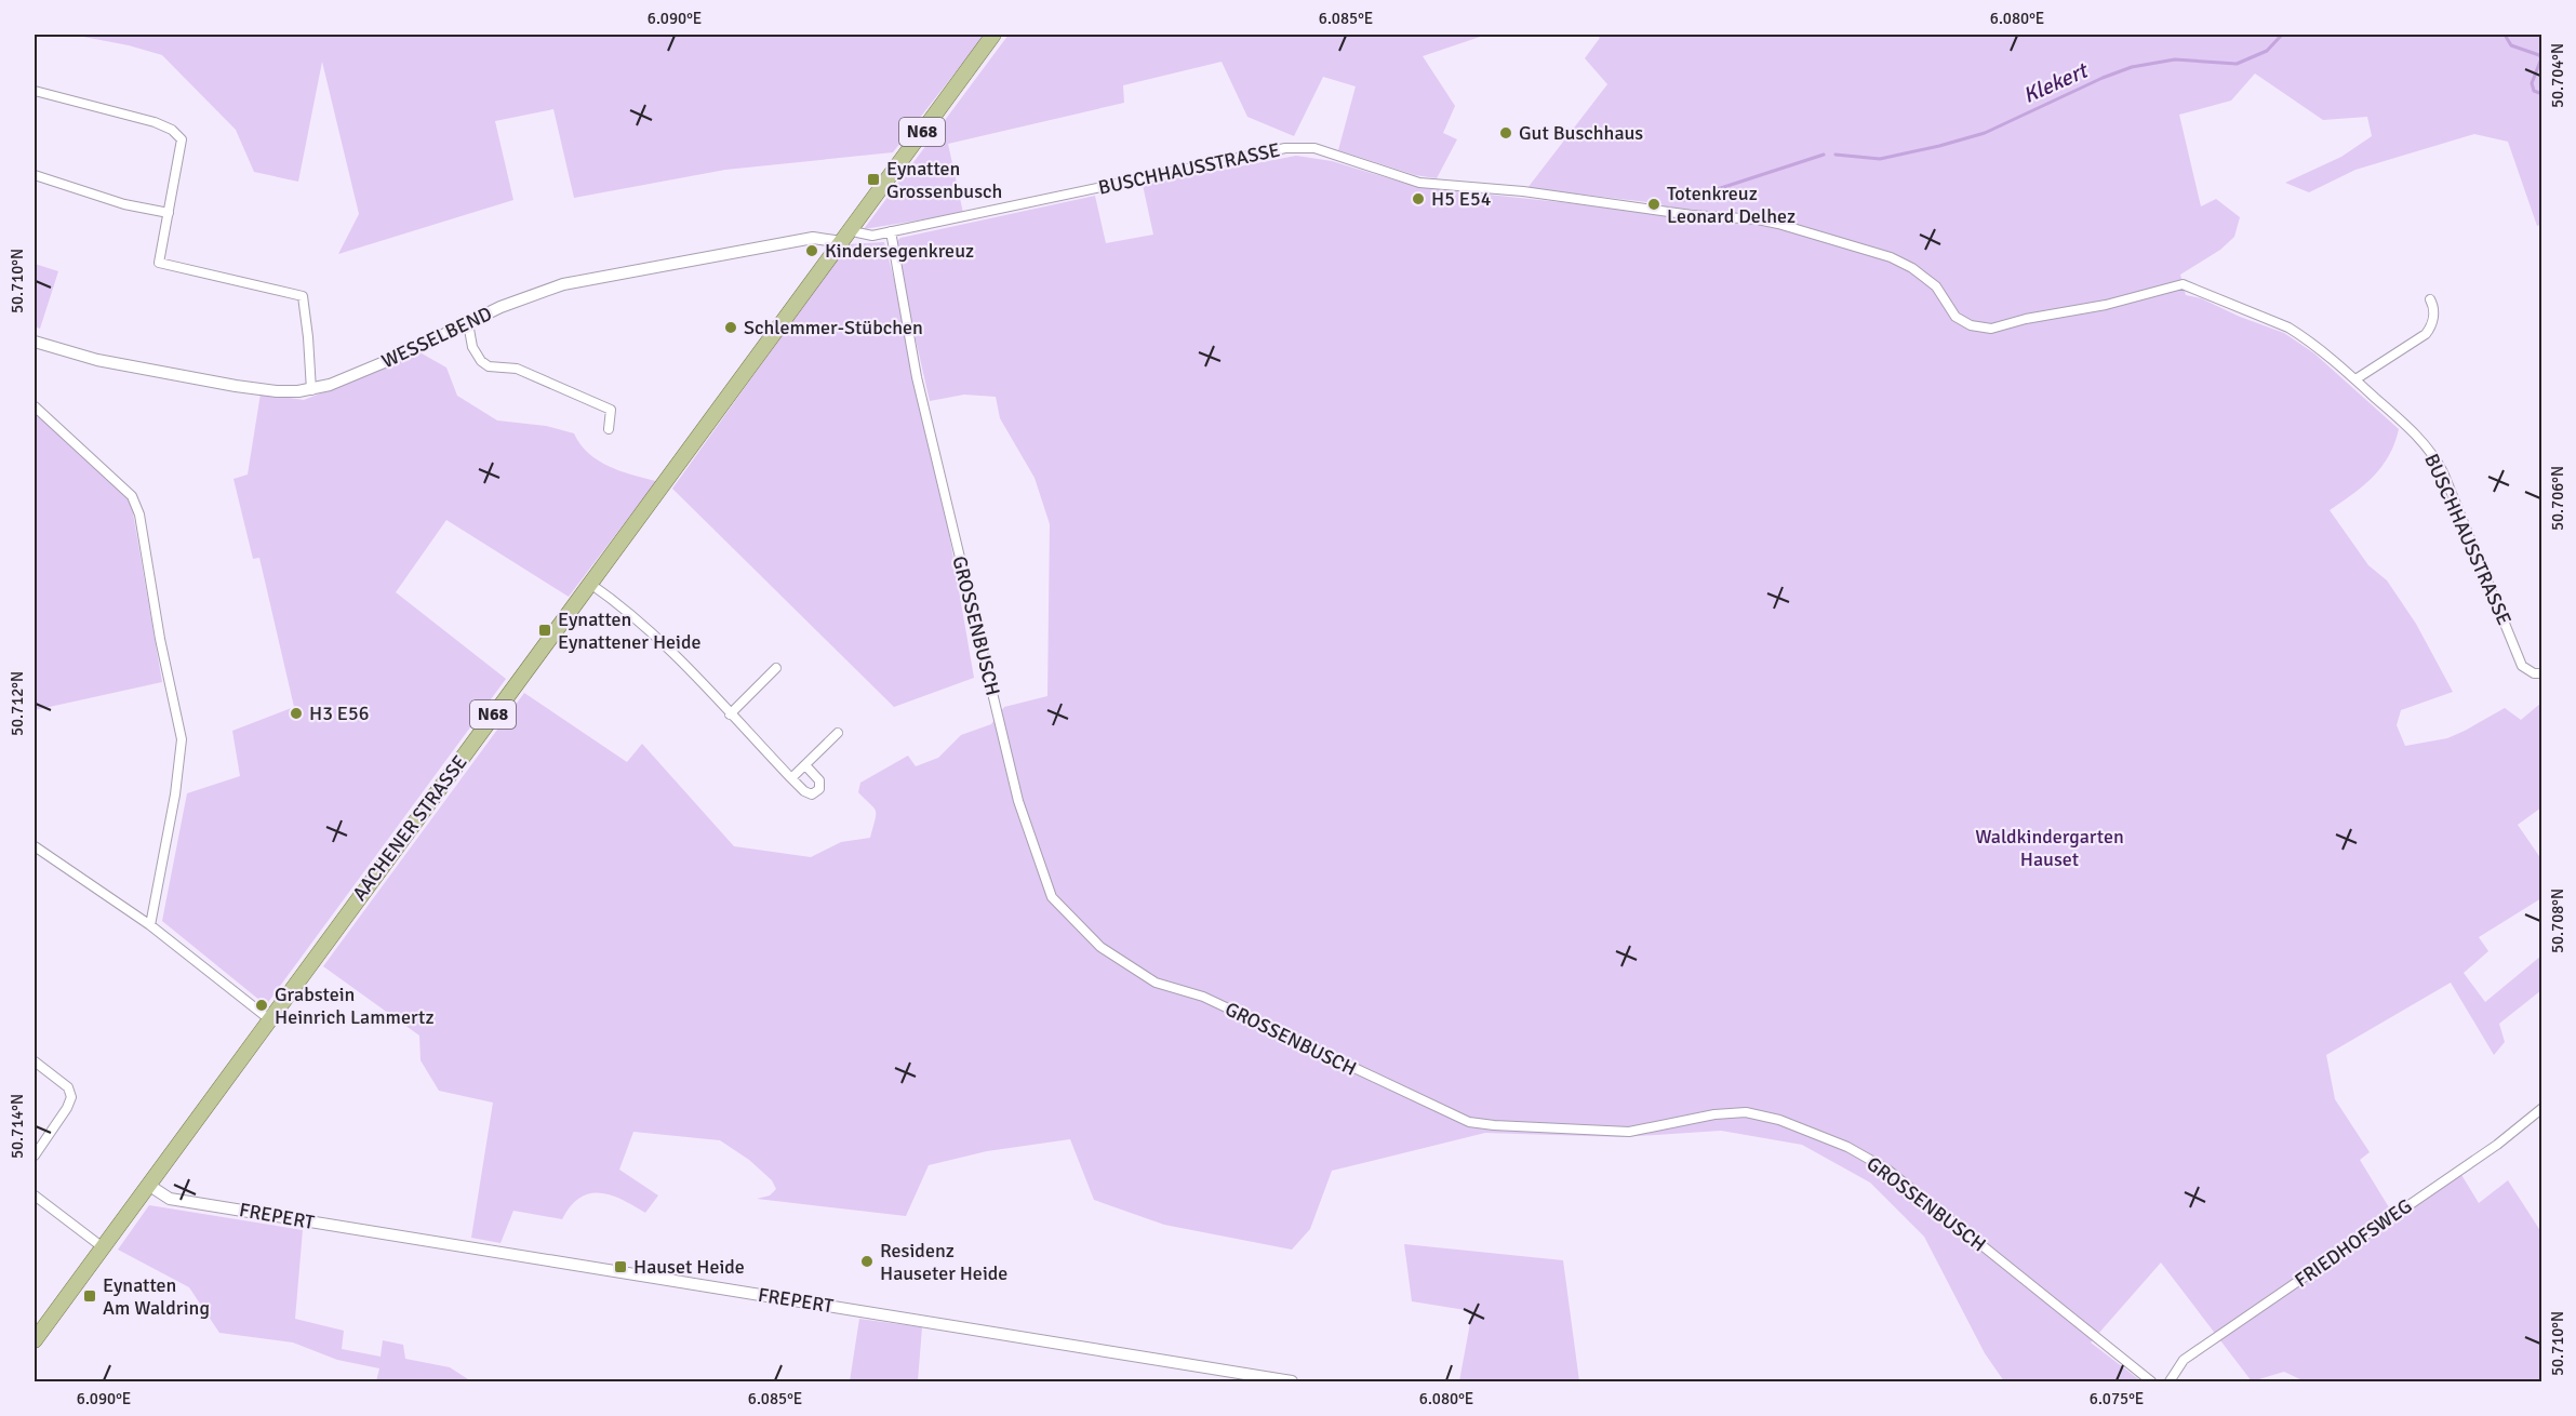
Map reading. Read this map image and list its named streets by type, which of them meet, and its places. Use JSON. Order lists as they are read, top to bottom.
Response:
{
  "streets": {
    "main road": ["N68", "AACHENER STRASSE"],
    "street": [
      "BUSCHHAUSSTRASSE",
      "WESSELBEND",
      "GROSSENBUSCH",
      "FREPERT",
      "FRIEDHOFSWEG"
    ]
  },
  "crossings": [
    ["BUSCHHAUSSTRASSE", "GROSSENBUSCH"],
    ["BUSCHHAUSSTRASSE", "AACHENER STRASSE"],
    ["WESSELBEND", "AACHENER STRASSE"],
    ["AACHENER STRASSE", "FREPERT"]
  ],
  "water": ["Klekert"],
  "parks": ["Waldkindergarten Hauset"],
  "places": {
    "other": [
      "Gut Buschhaus",
      "H5 E54",
      "Totenkreuz Leonard Delhez",
      "Kindersegenkreuz",
      "Schlemmer-Stübchen",
      "H3 E56",
      "Grabstein Heinrich Lammertz",
      "Residenz Hauseter Heide"
    ],
    "transit": [
      "Eynatten Grossenbusch",
      "Eynatten Eynattener Heide",
      "Hauset Heide",
      "Eynatten Am Waldring"
    ]
  },
  "coordinates": [
    "6.090°E",
    "6.085°E",
    "6.080°E",
    "50.704°N",
    "50.710°N",
    "50.706°N",
    "50.712°N",
    "50.708°N",
    "50.714°N",
    "6.075°E"
  ]
}
